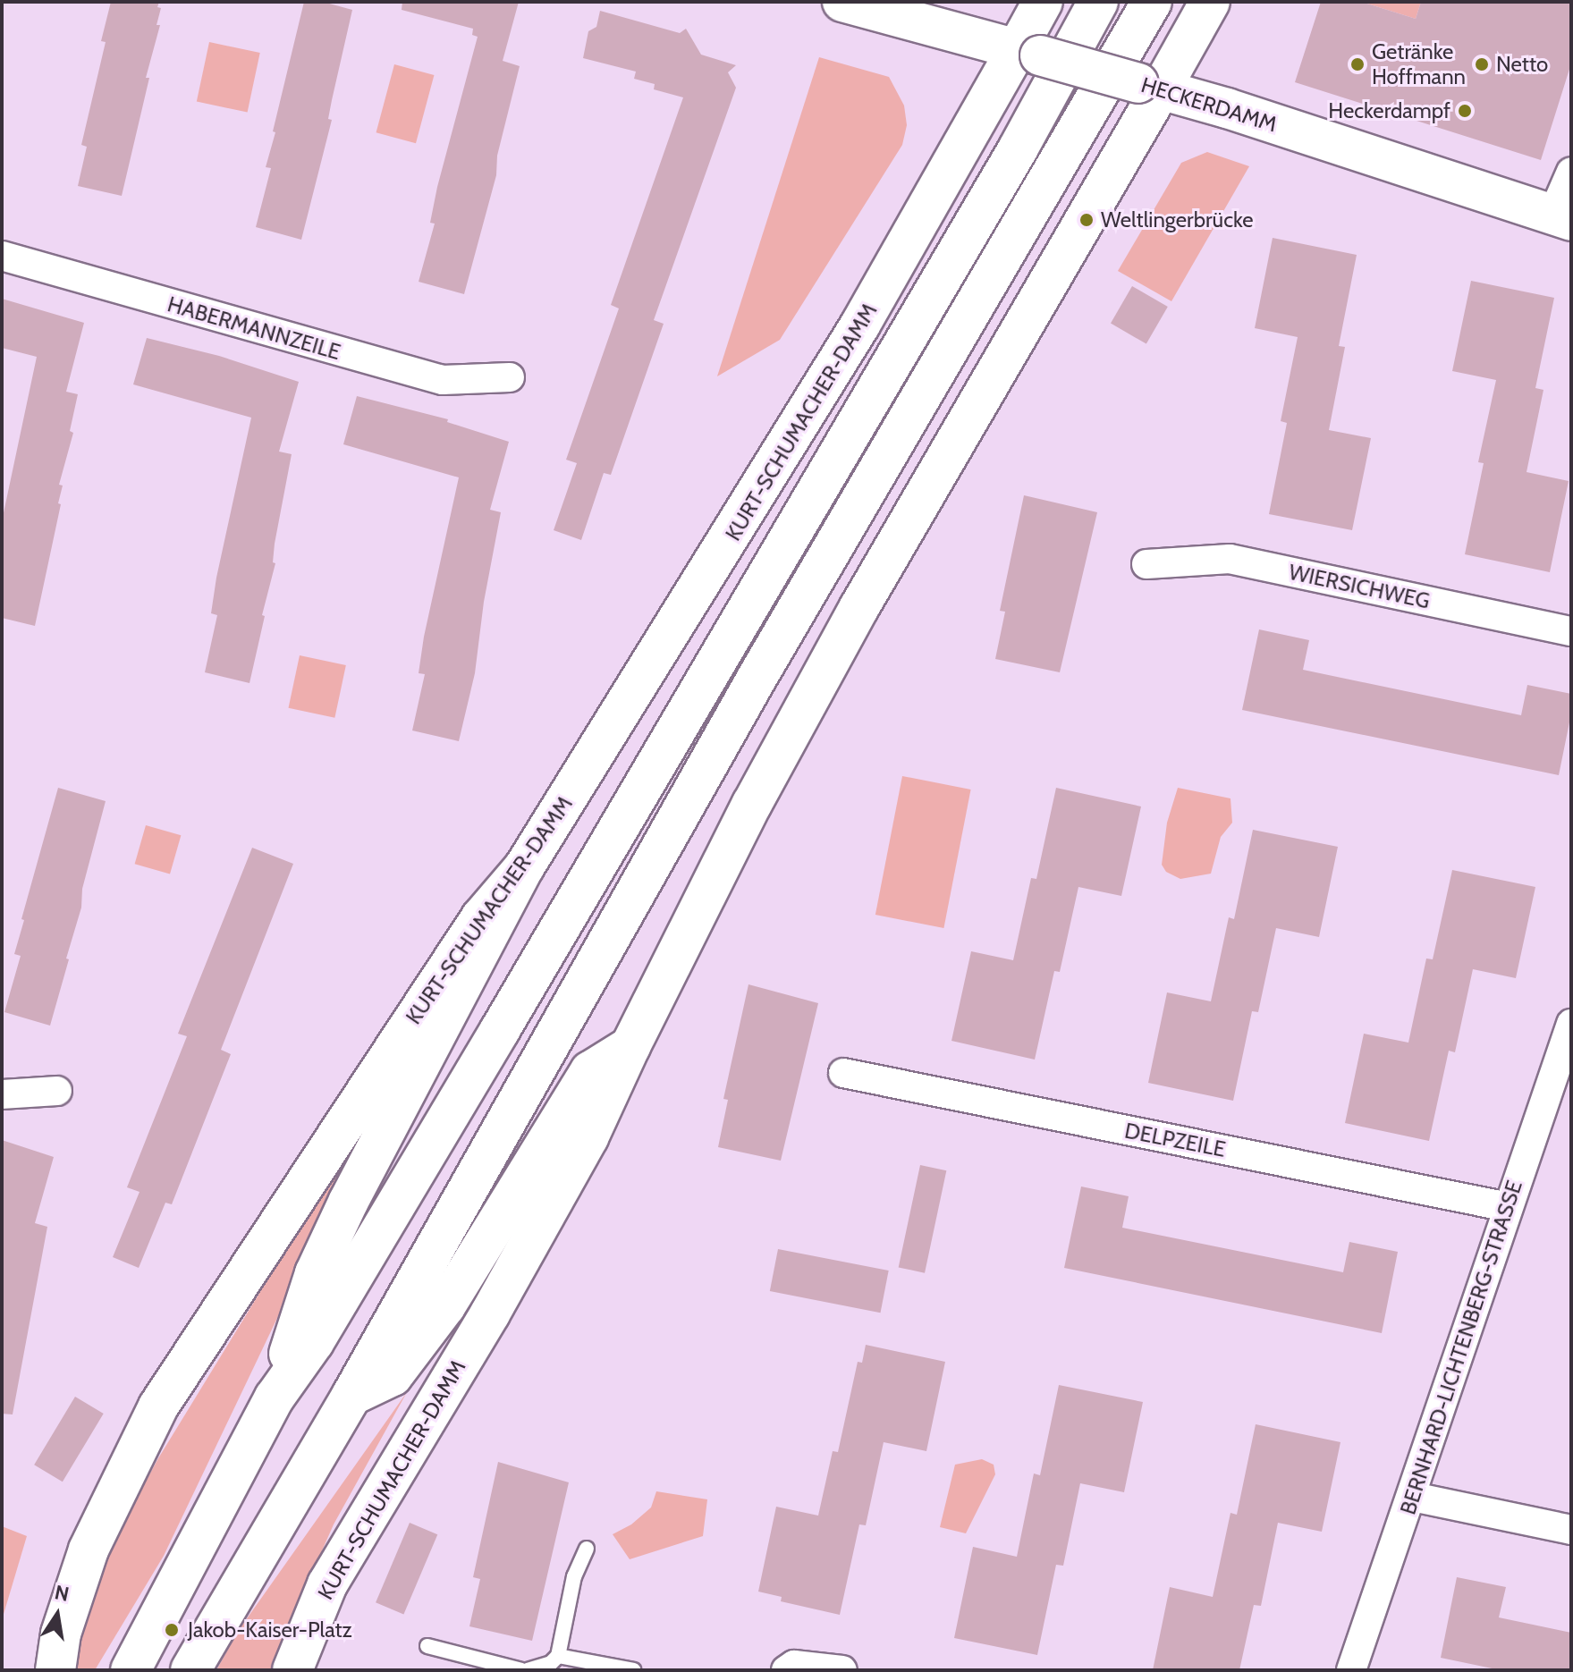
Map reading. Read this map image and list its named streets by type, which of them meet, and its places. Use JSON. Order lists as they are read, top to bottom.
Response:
{
  "streets": {
    "main road": ["HECKERDAMM", "KURT-SCHUMACHER-DAMM"],
    "street": [
      "HABERMANNZEILE",
      "WIERSICHWEG",
      "DELPZEILE",
      "BERNHARD-LICHTENBERG-STRASSE"
    ]
  },
  "crossings": [
    ["HECKERDAMM", "KURT-SCHUMACHER-DAMM"],
    ["DELPZEILE", "BERNHARD-LICHTENBERG-STRASSE"]
  ],
  "places": [
    "Getränke Hoffmann",
    "Netto",
    "Heckerdampf",
    "Weltlingerbrücke",
    "Jakob-Kaiser-Platz"
  ],
  "north": "top"
}
